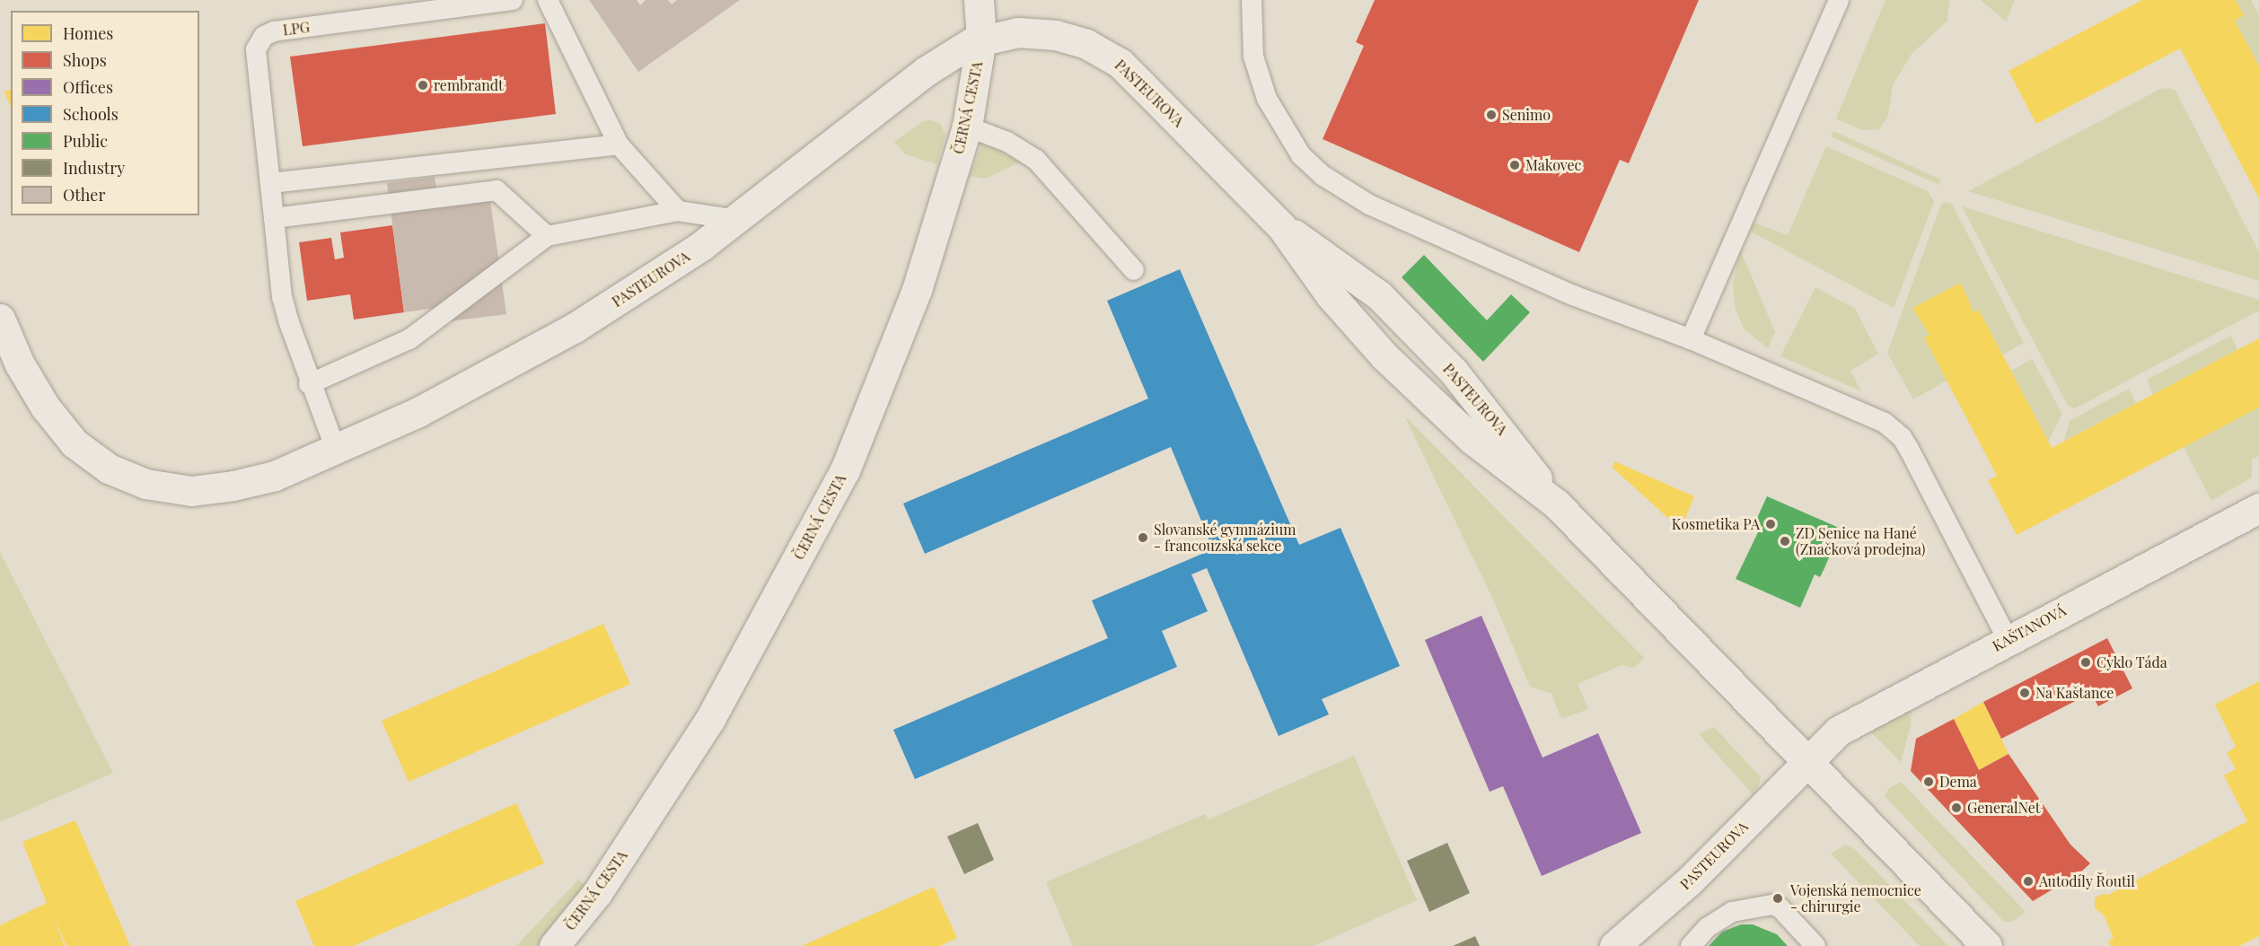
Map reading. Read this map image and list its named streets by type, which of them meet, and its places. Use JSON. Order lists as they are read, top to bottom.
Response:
{
  "streets": {
    "main road": ["PASTEUROVA", "ČERNÁ CESTA", "KAŠTANOVÁ"],
    "lane": ["LPG"]
  },
  "crossings": [
    ["LPG", "PASTEUROVA"],
    ["PASTEUROVA", "ČERNÁ CESTA"],
    ["PASTEUROVA", "KAŠTANOVÁ"]
  ],
  "places": [
    "rembrandt",
    "Senimo",
    "Makovec",
    "Kosmetika PA",
    "Slovanské gymnázium - francouzská sekce",
    "ZD Senice na Hané (Značková prodejna)",
    "Cyklo Táda",
    "Na Kaštance",
    "Dema",
    "GeneralNet",
    "Autodíly Řoutil",
    "Vojenská nemocnice - chirurgie"
  ],
  "legend": [
    "Homes",
    "Shops",
    "Offices",
    "Schools",
    "Public",
    "Industry",
    "Other"
  ]
}
